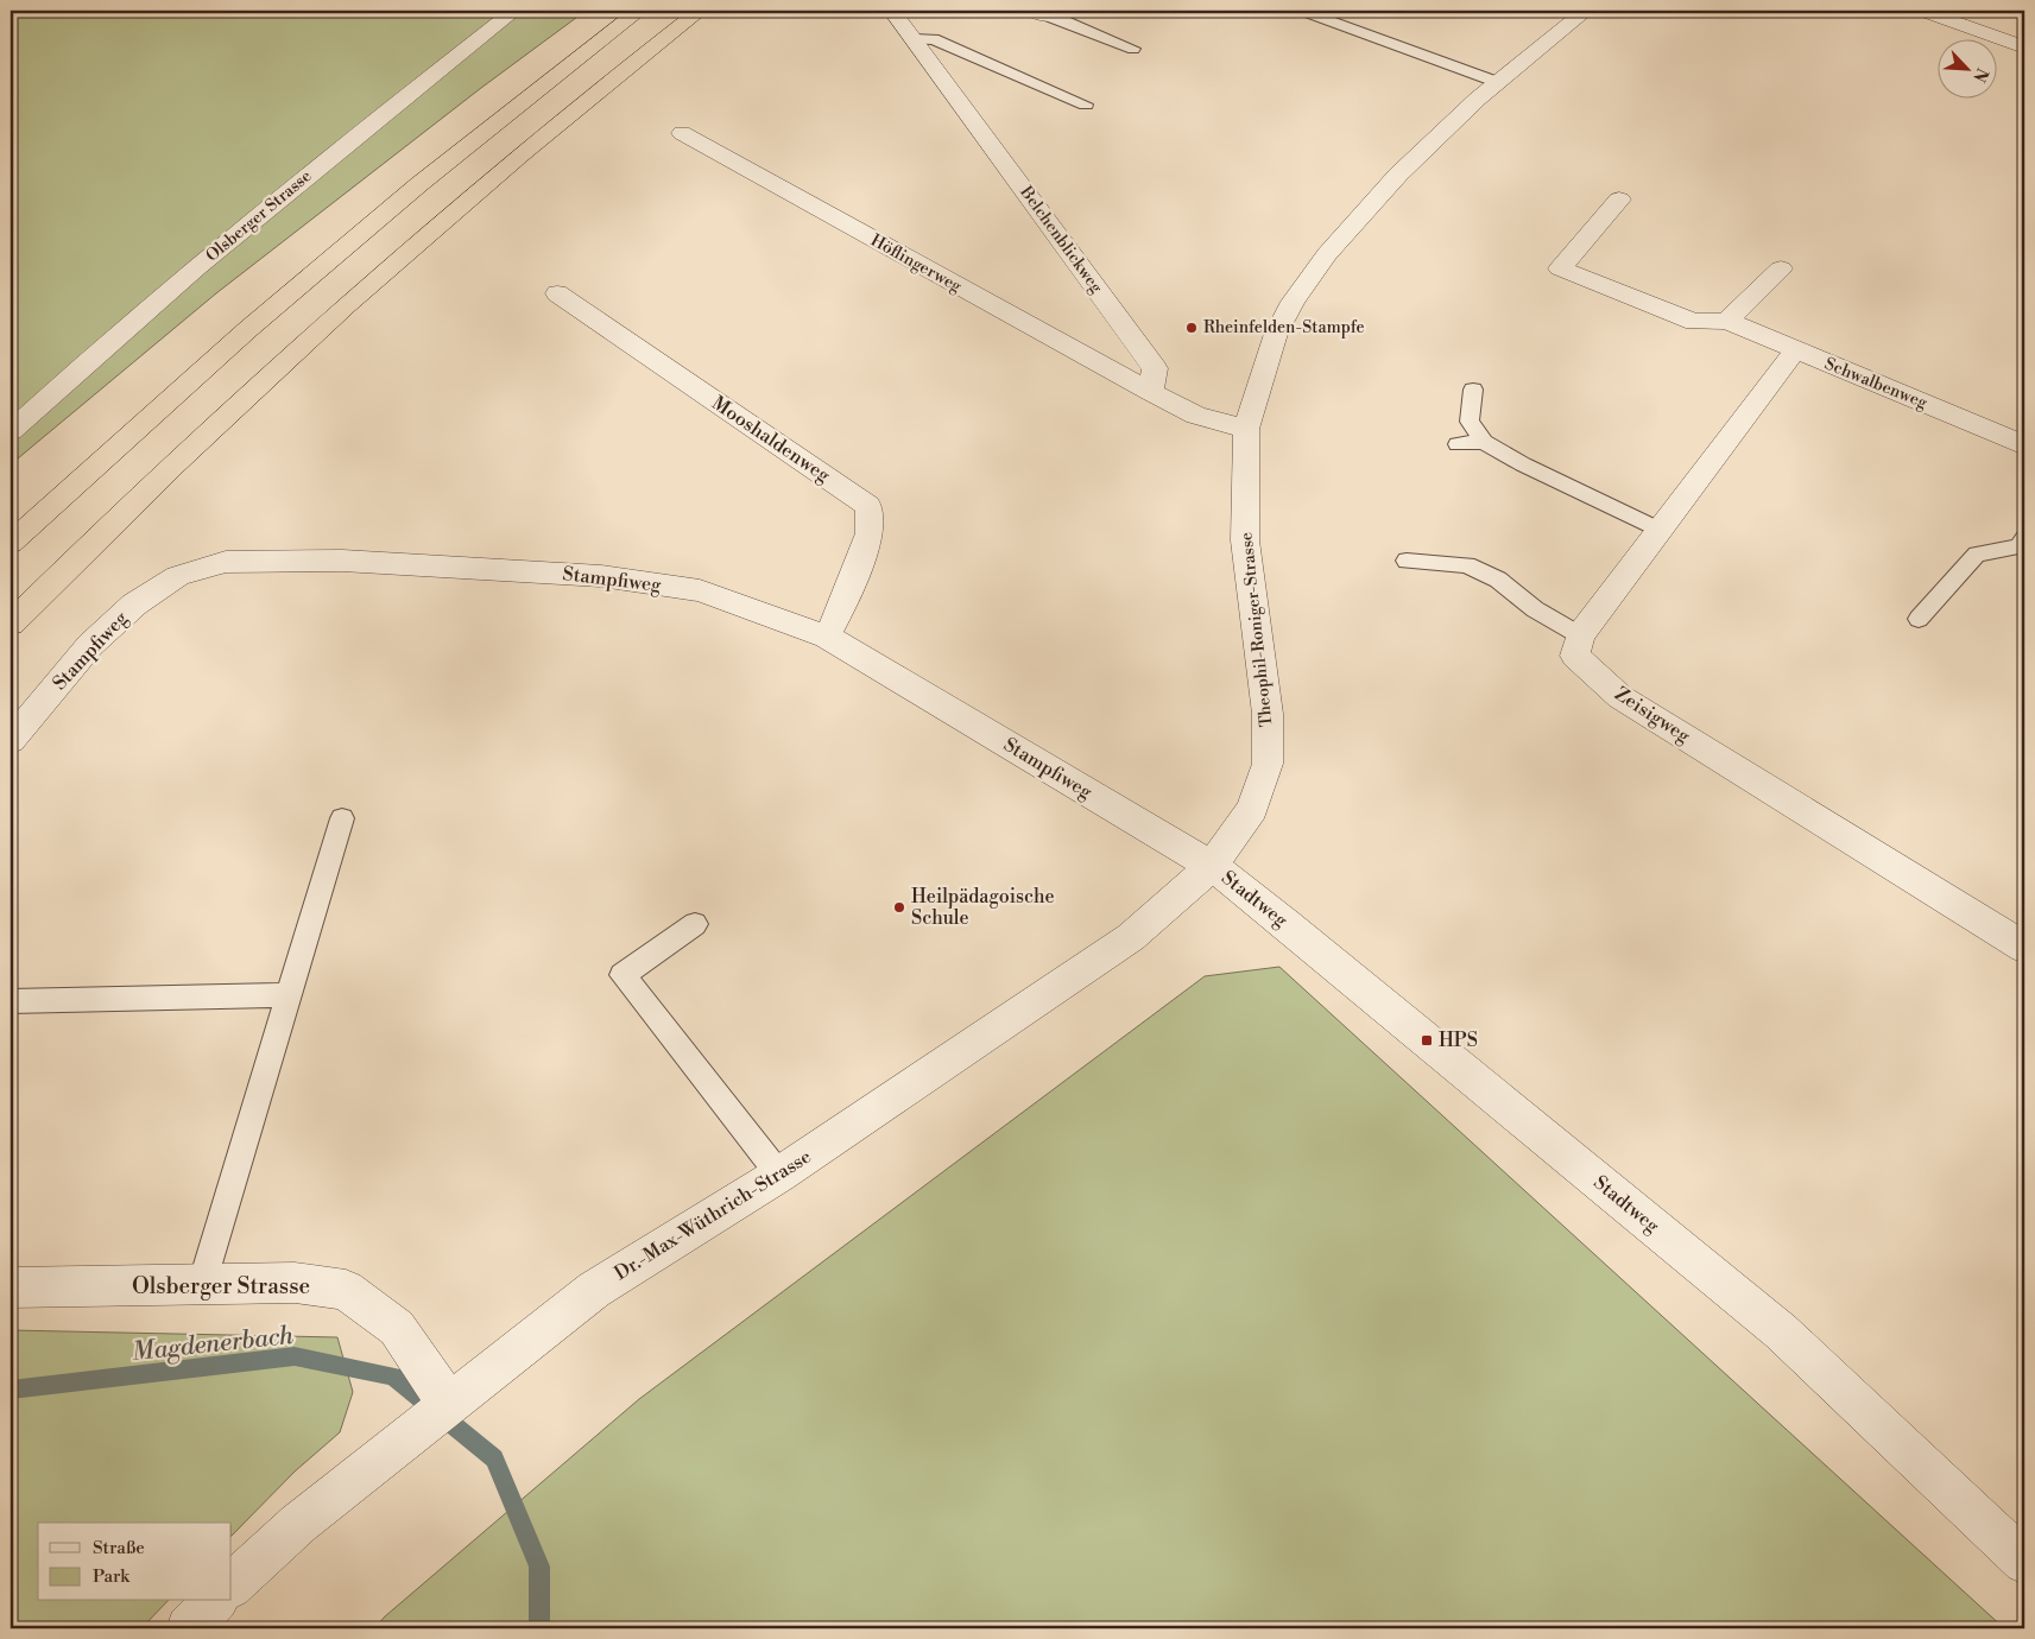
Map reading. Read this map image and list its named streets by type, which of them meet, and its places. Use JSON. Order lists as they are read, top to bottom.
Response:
{
  "streets": {
    "street": [
      "Olsberger Strasse",
      "Belchenblickweg",
      "Höflingerweg",
      "Schwalbenweg",
      "Mooshaldenweg",
      "Stampfiweg",
      "Theophil-Roniger-Strasse",
      "Zeisigweg",
      "Stadtweg",
      "Dr.-Max-Wüthrich-Strasse"
    ]
  },
  "crossings": [
    ["Olsberger Strasse", "Dr.-Max-Wüthrich-Strasse"],
    ["Belchenblickweg", "Höflingerweg"],
    ["Mooshaldenweg", "Stampfiweg"],
    ["Stampfiweg", "Theophil-Roniger-Strasse"],
    ["Stampfiweg", "Stadtweg"],
    ["Stampfiweg", "Dr.-Max-Wüthrich-Strasse"],
    ["Theophil-Roniger-Strasse", "Stadtweg"],
    ["Theophil-Roniger-Strasse", "Dr.-Max-Wüthrich-Strasse"],
    ["Stadtweg", "Dr.-Max-Wüthrich-Strasse"]
  ],
  "water": ["Magdenerbach"],
  "places": {
    "other": ["Rheinfelden-Stampfe", "Heilpädagoische Schule"],
    "transit": ["HPS"]
  },
  "legend": ["Straße", "Park"],
  "north": "bottom right"
}
